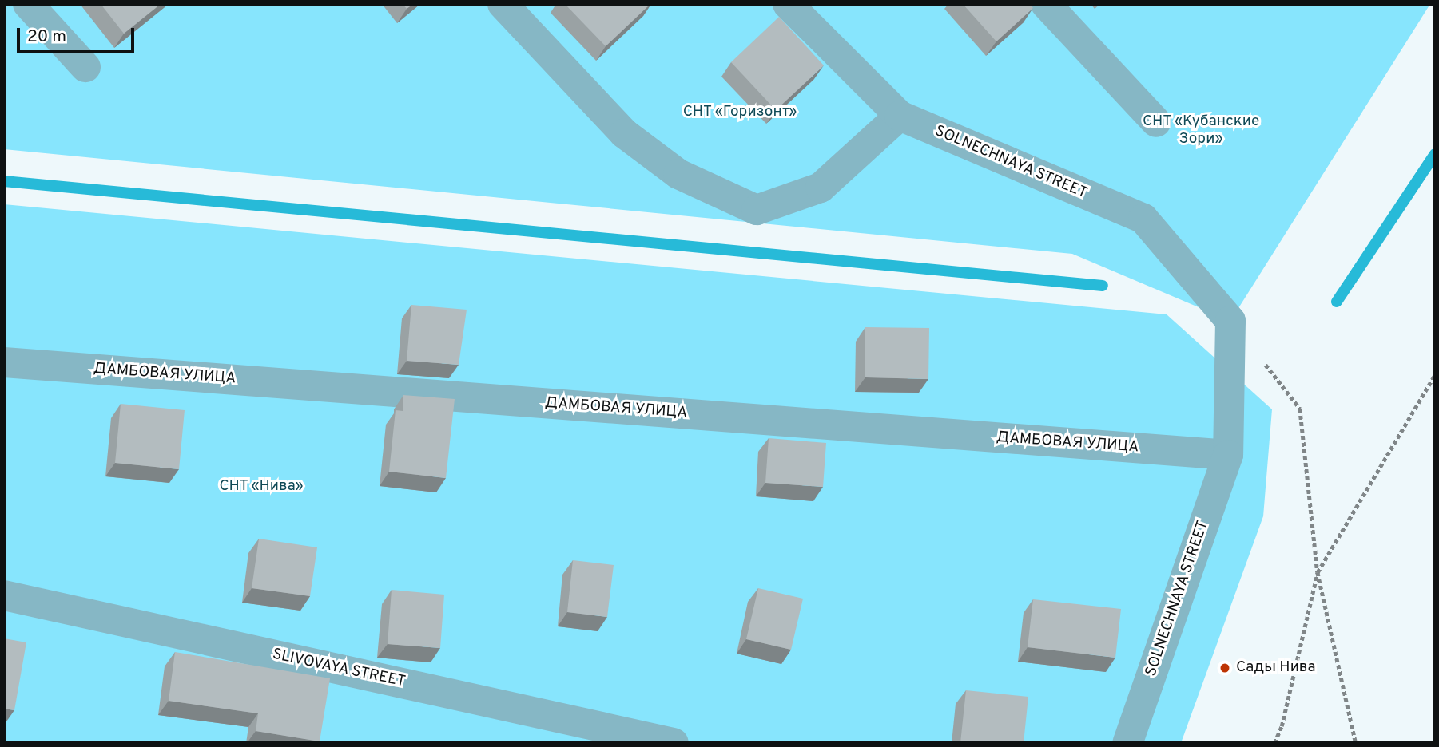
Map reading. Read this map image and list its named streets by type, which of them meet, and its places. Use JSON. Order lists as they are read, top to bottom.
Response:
{
  "streets": {
    "street": ["SOLNECHNAYA STREET", "ДАМБОВАЯ УЛИЦА", "SLIVOVAYA STREET"]
  },
  "crossings": [
    ["SOLNECHNAYA STREET", "ДАМБОВАЯ УЛИЦА"]
  ],
  "parks": ["СНТ «Горизонт»", "СНТ «Кубанские Зори»", "СНТ «Нива»"],
  "places": ["Сады Нива"],
  "scale_bar": "20 m"
}
